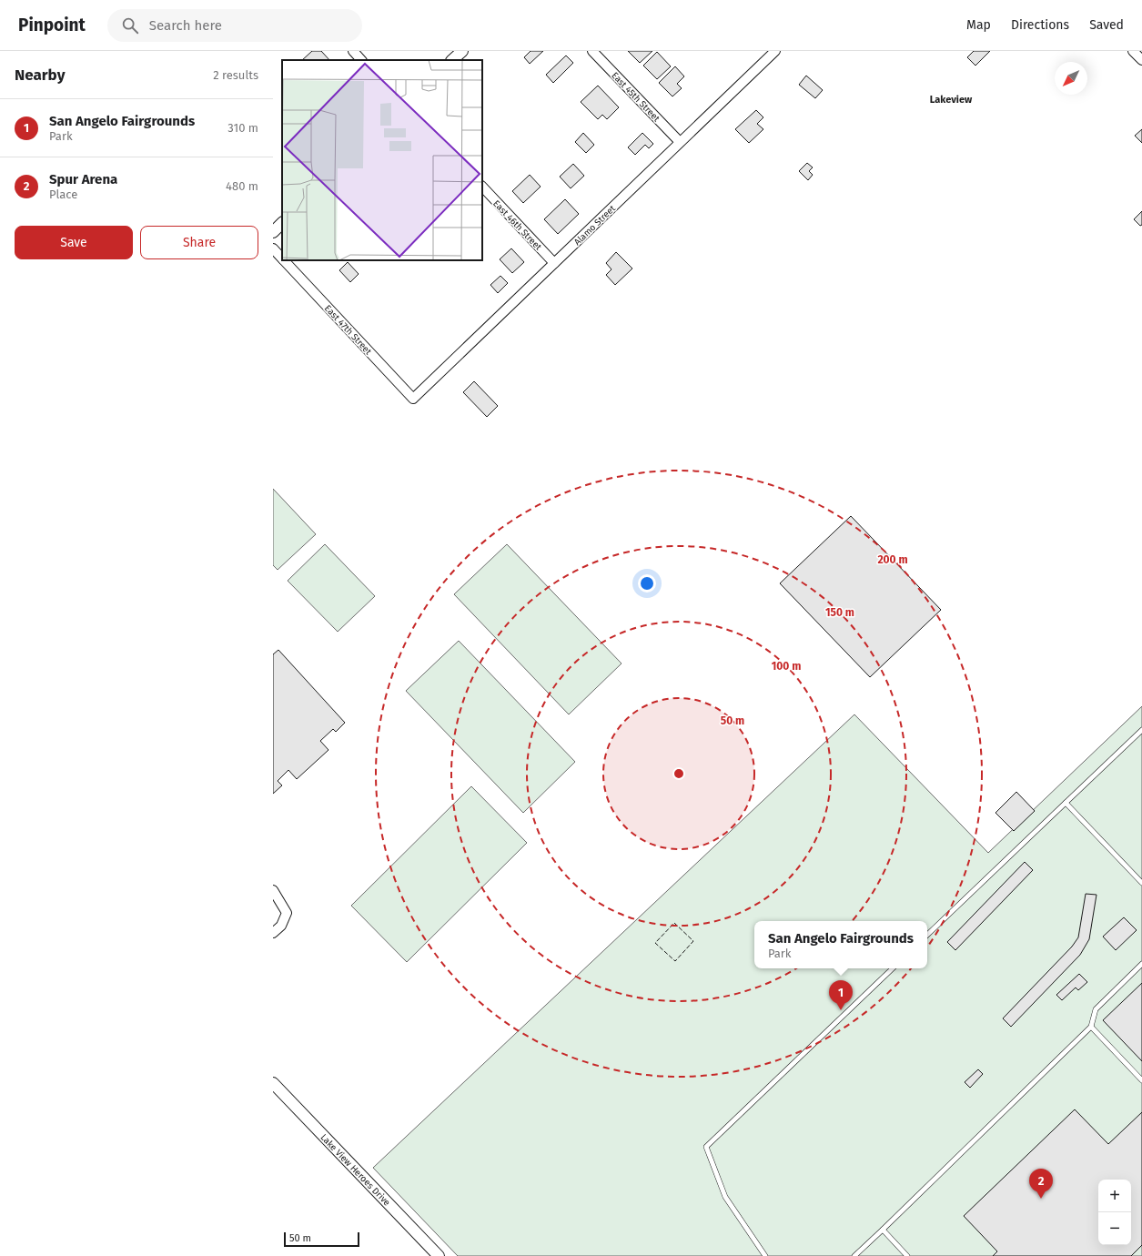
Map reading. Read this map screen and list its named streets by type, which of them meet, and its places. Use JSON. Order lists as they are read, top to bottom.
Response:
{
  "streets": {
    "street": [
      "East 45th Street",
      "East 46th Street",
      "Alamo Street",
      "East 47th Street",
      "Lake View Heroes Drive"
    ]
  },
  "crossings": [
    ["East 45th Street", "Alamo Street"],
    ["East 46th Street", "Alamo Street"],
    ["Alamo Street", "East 47th Street"]
  ],
  "districts": ["Lakeview"],
  "scale_bar": "50 m",
  "north": "bottom left",
  "page": {
    "header": "Pinpoint",
    "search": "Search here",
    "nav": ["Map", "Directions", "Saved"],
    "heading": ["Nearby", "2 results"],
    "list": [
      {
        "mark": "1",
        "name": "San Angelo Fairgrounds",
        "note": "Park",
        "value": "310 m"
      },
      {
        "mark": "2",
        "name": "Spur Arena",
        "note": "Place",
        "value": "480 m"
      }
    ],
    "buttons": ["Save", "Share"],
    "popup": ["San Angelo Fairgrounds", "Park"],
    "pins": ["1", "2"],
    "map_buttons": ["+", "−"],
    "scale": "50 m"
  },
  "rings": [
    "200 m",
    "150 m",
    "100 m",
    "50 m"
  ]
}
